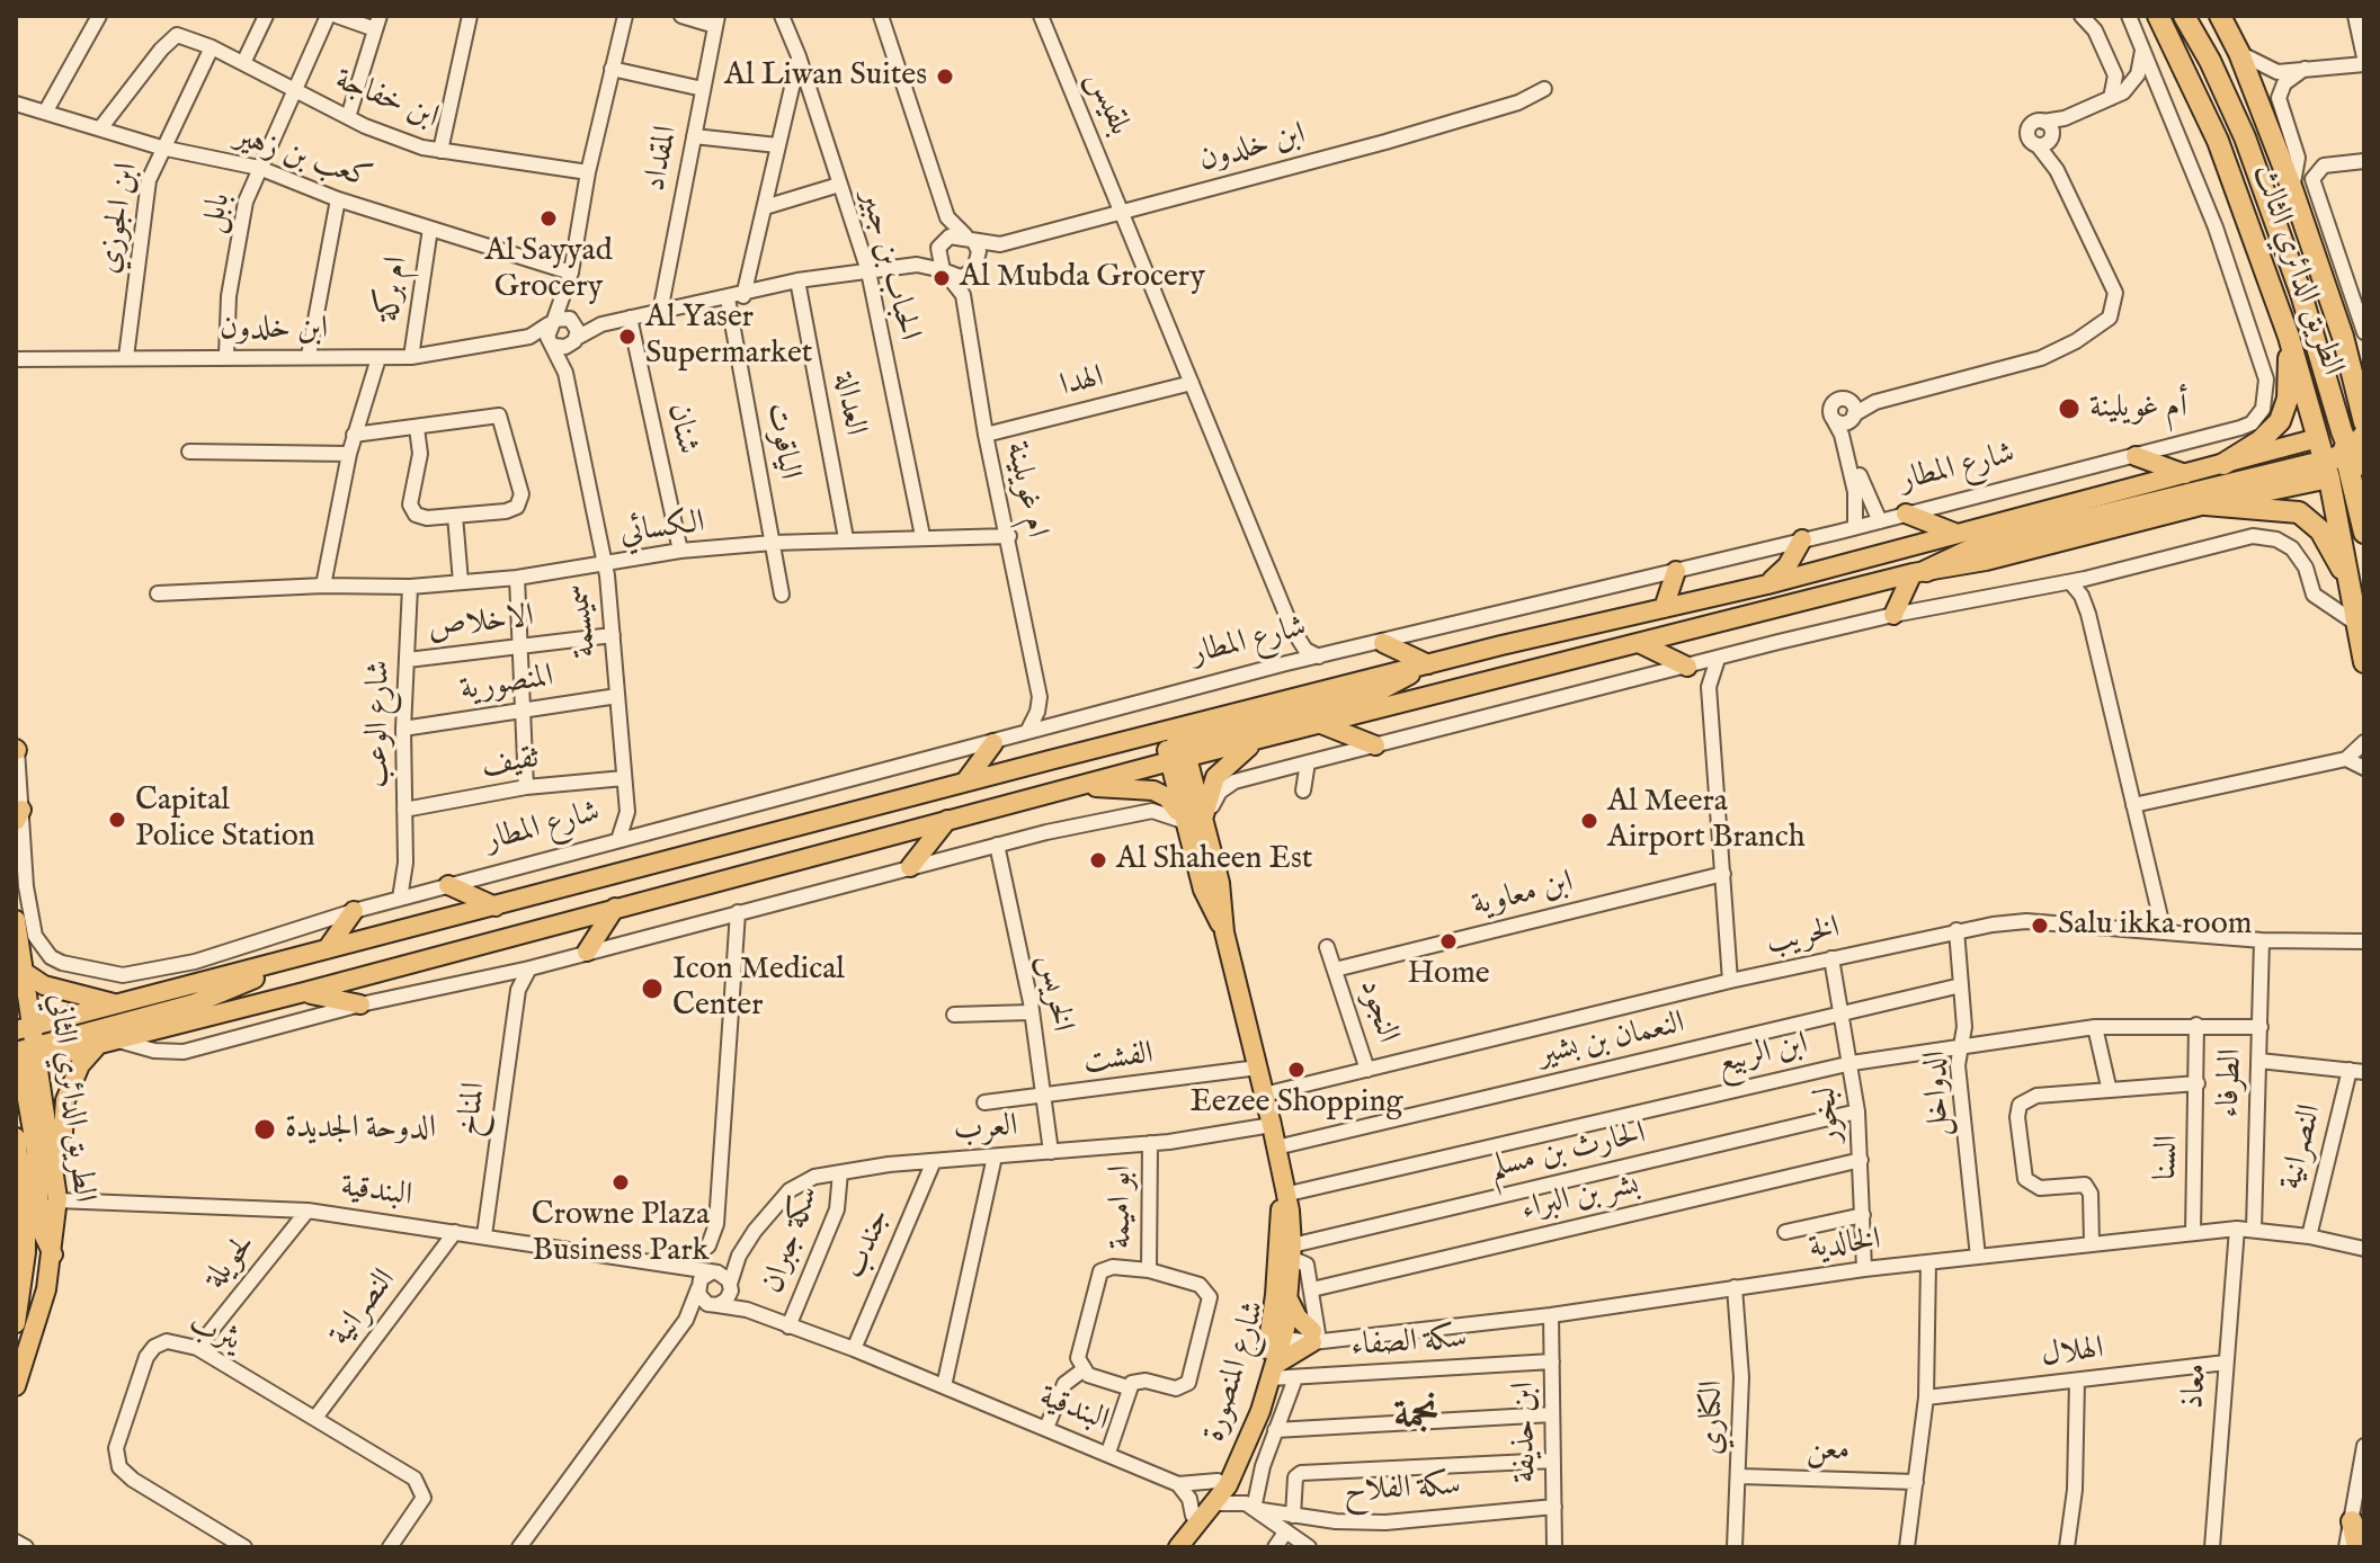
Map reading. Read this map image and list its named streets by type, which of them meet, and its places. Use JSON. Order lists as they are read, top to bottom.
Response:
{
  "streets": {
    "highway": ["الطريق الدائري الثالث"],
    "main road": ["شارع المطار", "الطريق الدائري الثاني", "شارع المنصورة"],
    "street": [
      "ابن خفاجة",
      "بلقيس",
      "ابن خلدون",
      "كعب بن زهير",
      "المقداد",
      "بابل",
      "ابن الجوزي",
      "الحباب بن جبير",
      "ام بركة",
      "الهدا",
      "العدالة",
      "شنان",
      "الياقوت",
      "ام غويلينة",
      "الكسائي",
      "سميسمة",
      "الاخلاص",
      "المنصورية",
      "شارع الوعب",
      "ثقيف",
      "ابن معاوية",
      "الخريب",
      "الخريس",
      "النجود",
      "النعمان بن بشير",
      "ابن الربيع",
      "الفشت",
      "الطرفاء",
      "الدواخل",
      "المناخ",
      "لبخور",
      "العرب",
      "النصرانية",
      "الحارث بن مسلم",
      "السنا",
      "البندقية",
      "بشر بن البراء",
      "ابو اميمة",
      "سكة جبران",
      "جندب",
      "الخالدية",
      "لحويلة",
      "يثرب",
      "سكة الصفاء",
      "الهلال",
      "معاذ",
      "الكناري",
      "ابن حذيفة",
      "معن",
      "سكة الفلاح"
    ]
  },
  "crossings": [
    ["ابن خفاجة", "كعب بن زهير"],
    ["ابن خفاجة", "بابل"],
    ["ابن خفاجة", "ابن الجوزي"],
    ["بلقيس", "ابن خلدون"],
    ["بلقيس", "الهدا"],
    ["ابن خلدون", "بابل"],
    ["ابن خلدون", "ابن الجوزي"],
    ["ابن خلدون", "ام بركة"],
    ["ابن خلدون", "ام غويلينة"],
    ["ابن خلدون", "سميسمة"],
    ["كعب بن زهير", "بابل"],
    ["كعب بن زهير", "ابن الجوزي"],
    ["كعب بن زهير", "ام بركة"],
    ["الحباب بن جبير", "الكسائي"],
    ["الطريق الدائري الثالث", "شارع المطار"],
    ["الهدا", "ام غويلينة"],
    ["العدالة", "الكسائي"],
    ["شنان", "الكسائي"],
    ["الياقوت", "الكسائي"],
    ["شارع المطار", "سميسمة"],
    ["شارع المطار", "شارع الوعب"],
    ["شارع المطار", "الخريس"],
    ["شارع المطار", "الطريق الدائري الثاني"],
    ["شارع المطار", "المناخ"],
    ["شارع المطار", "شارع المنصورة"],
    ["ام غويلينة", "الكسائي"],
    ["الكسائي", "سميسمة"],
    ["الكسائي", "شارع الوعب"],
    ["سميسمة", "الاخلاص"],
    ["سميسمة", "المنصورية"],
    ["سميسمة", "ثقيف"],
    ["الاخلاص", "شارع الوعب"],
    ["المنصورية", "شارع الوعب"],
    ["شارع الوعب", "ثقيف"],
    ["ابن معاوية", "النجود"],
    ["الخريب", "النجود"],
    ["الخريب", "الطرفاء"],
    ["الخريب", "الدواخل"],
    ["الخريب", "لبخور"],
    ["الخريب", "شارع المنصورة"],
    ["الخريس", "الفشت"],
    ["الخريس", "العرب"],
    ["النعمان بن بشير", "الدواخل"],
    ["النعمان بن بشير", "لبخور"],
    ["النعمان بن بشير", "شارع المنصورة"],
    ["ابن الربيع", "الطرفاء"],
    ["ابن الربيع", "الدواخل"],
    ["ابن الربيع", "لبخور"],
    ["ابن الربيع", "السنا"],
    ["ابن الربيع", "شارع المنصورة"],
    ["الفشت", "شارع المنصورة"],
    ["الطرفاء", "النصرانية"],
    ["الطرفاء", "الخالدية"],
    ["الدواخل", "الخالدية"],
    ["الطريق الدائري الثاني", "البندقية"],
    ["المناخ", "البندقية"],
    ["لبخور", "الحارث بن مسلم"],
    ["لبخور", "بشر بن البراء"],
    ["لبخور", "الخالدية"],
    ["العرب", "البندقية"],
    ["العرب", "ابو اميمة"],
    ["العرب", "سكة جبران"],
    ["العرب", "جندب"],
    ["العرب", "شارع المنصورة"],
    ["النصرانية", "البندقية"],
    ["النصرانية", "الخالدية"],
    ["النصرانية", "يثرب"],
    ["الحارث بن مسلم", "شارع المنصورة"],
    ["السنا", "الخالدية"],
    ["البندقية", "سكة جبران"],
    ["البندقية", "جندب"],
    ["البندقية", "لحويلة"],
    ["البندقية", "شارع المنصورة"],
    ["الخالدية", "شارع المنصورة"],
    ["الخالدية", "معاذ"],
    ["الخالدية", "الكناري"],
    ["الخالدية", "ابن حذيفة"],
    ["لحويلة", "يثرب"],
    ["سكة الصفاء", "شارع المنصورة"],
    ["سكة الصفاء", "ابن حذيفة"],
    ["الهلال", "معاذ"],
    ["شارع المنصورة", "سكة الفلاح"],
    ["الكناري", "معن"],
    ["ابن حذيفة", "سكة الفلاح"]
  ],
  "districts": ["نجمة"],
  "places": [
    "Al Liwan Suites",
    "Al Sayyad Grocery",
    "Al Mubda Grocery",
    "Al Yaser Supermarket",
    "أم غويلينة",
    "Capital Police Station",
    "Al Meera Airport Branch",
    "Al Shaheen Est",
    "Salu ikka room",
    "Home",
    "Icon Medical Center",
    "Eezee Shopping",
    "الدوحة الجديدة",
    "Crowne Plaza Business Park"
  ]
}
